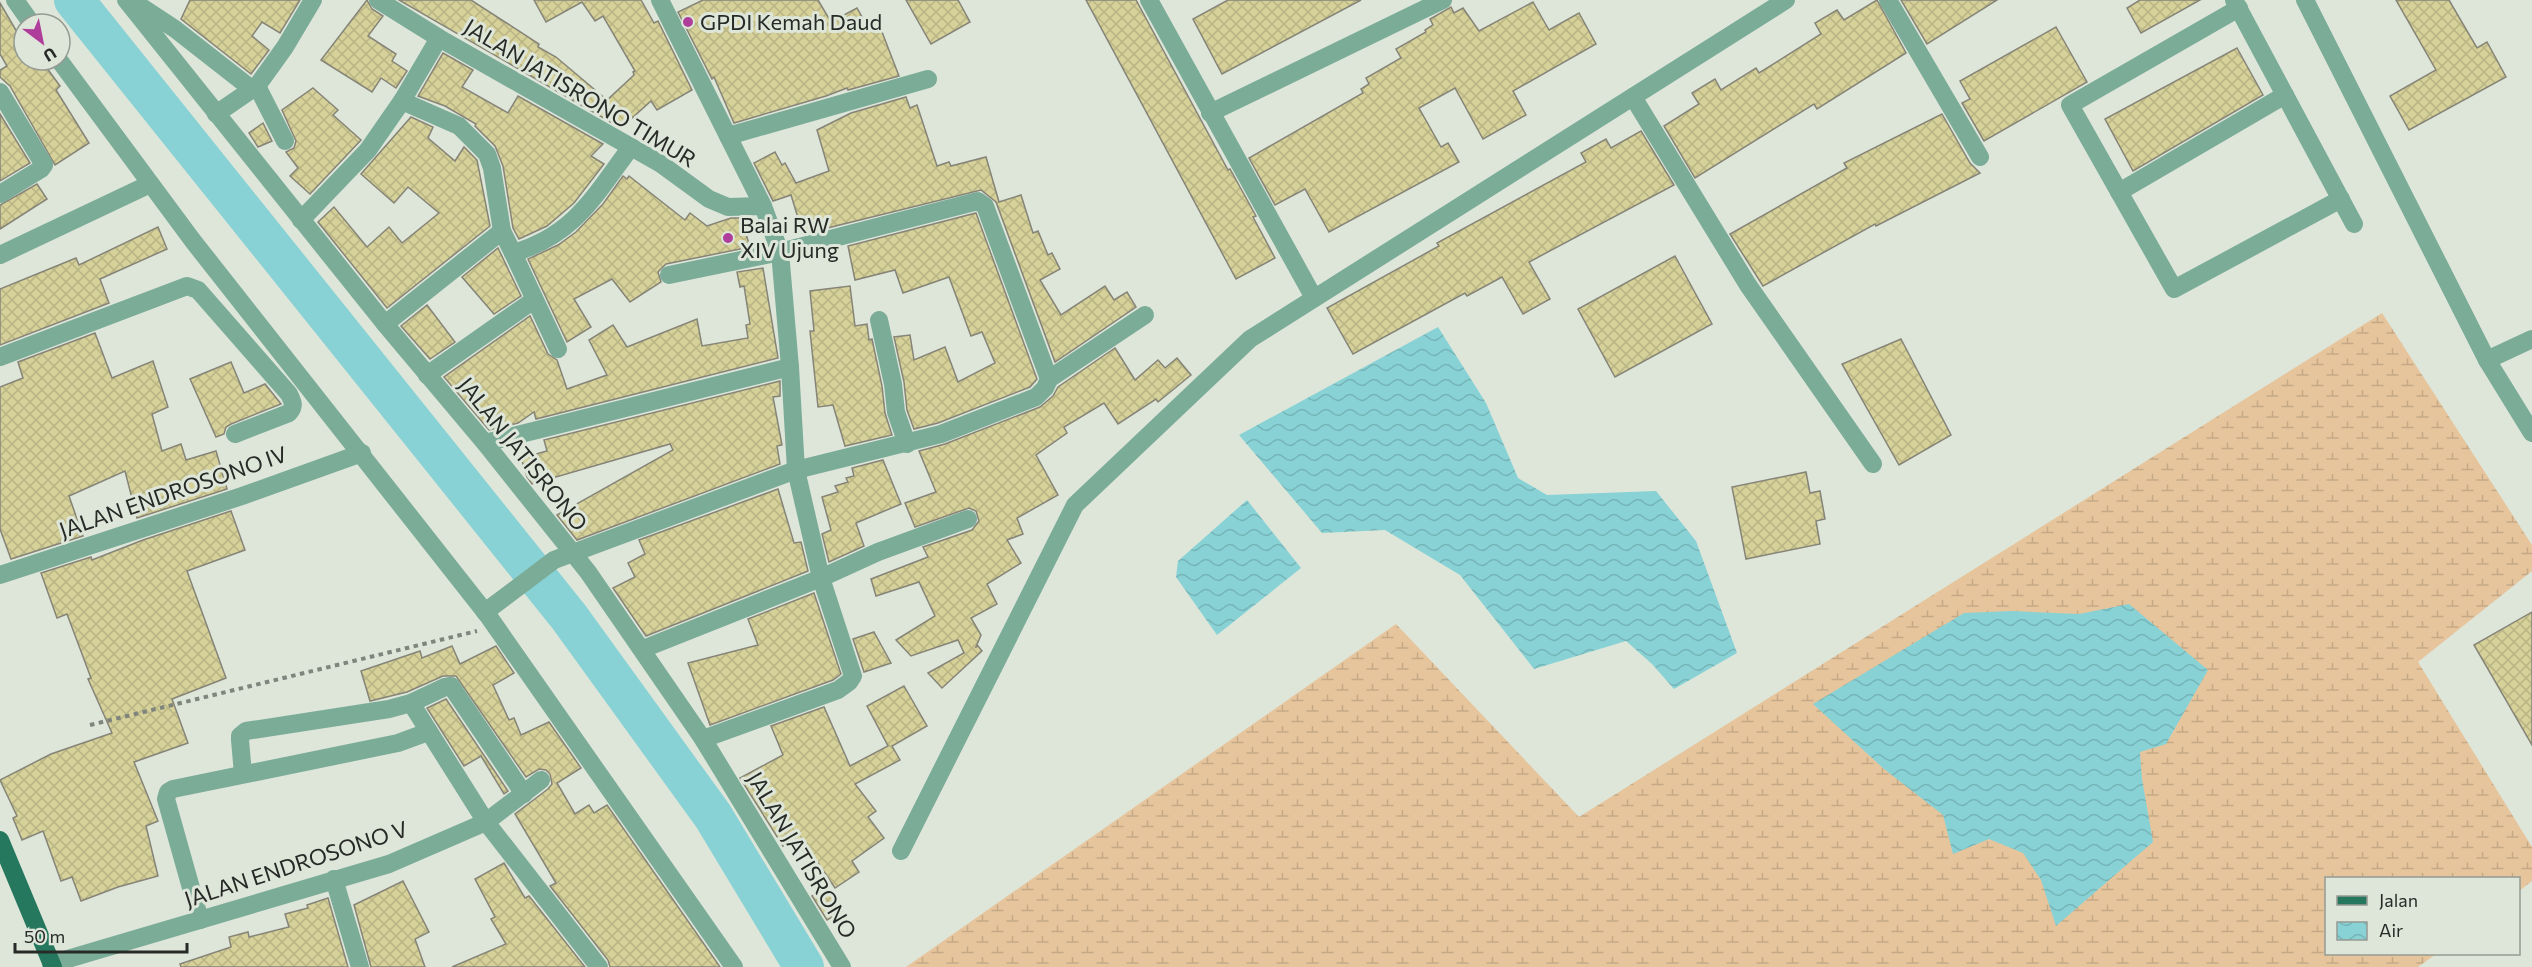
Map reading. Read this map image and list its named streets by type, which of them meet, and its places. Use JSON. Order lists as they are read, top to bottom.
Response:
{
  "streets": {
    "street": [
      "JALAN JATISRONO TIMUR",
      "JALAN JATISRONO",
      "JALAN ENDROSONO IV",
      "JALAN ENDROSONO V"
    ]
  },
  "places": ["GPDI Kemah Daud", "Balai RW XIV Ujung"],
  "legend": ["Jalan", "Air"],
  "scale_bar": "50 m",
  "north": "bottom right"
}
